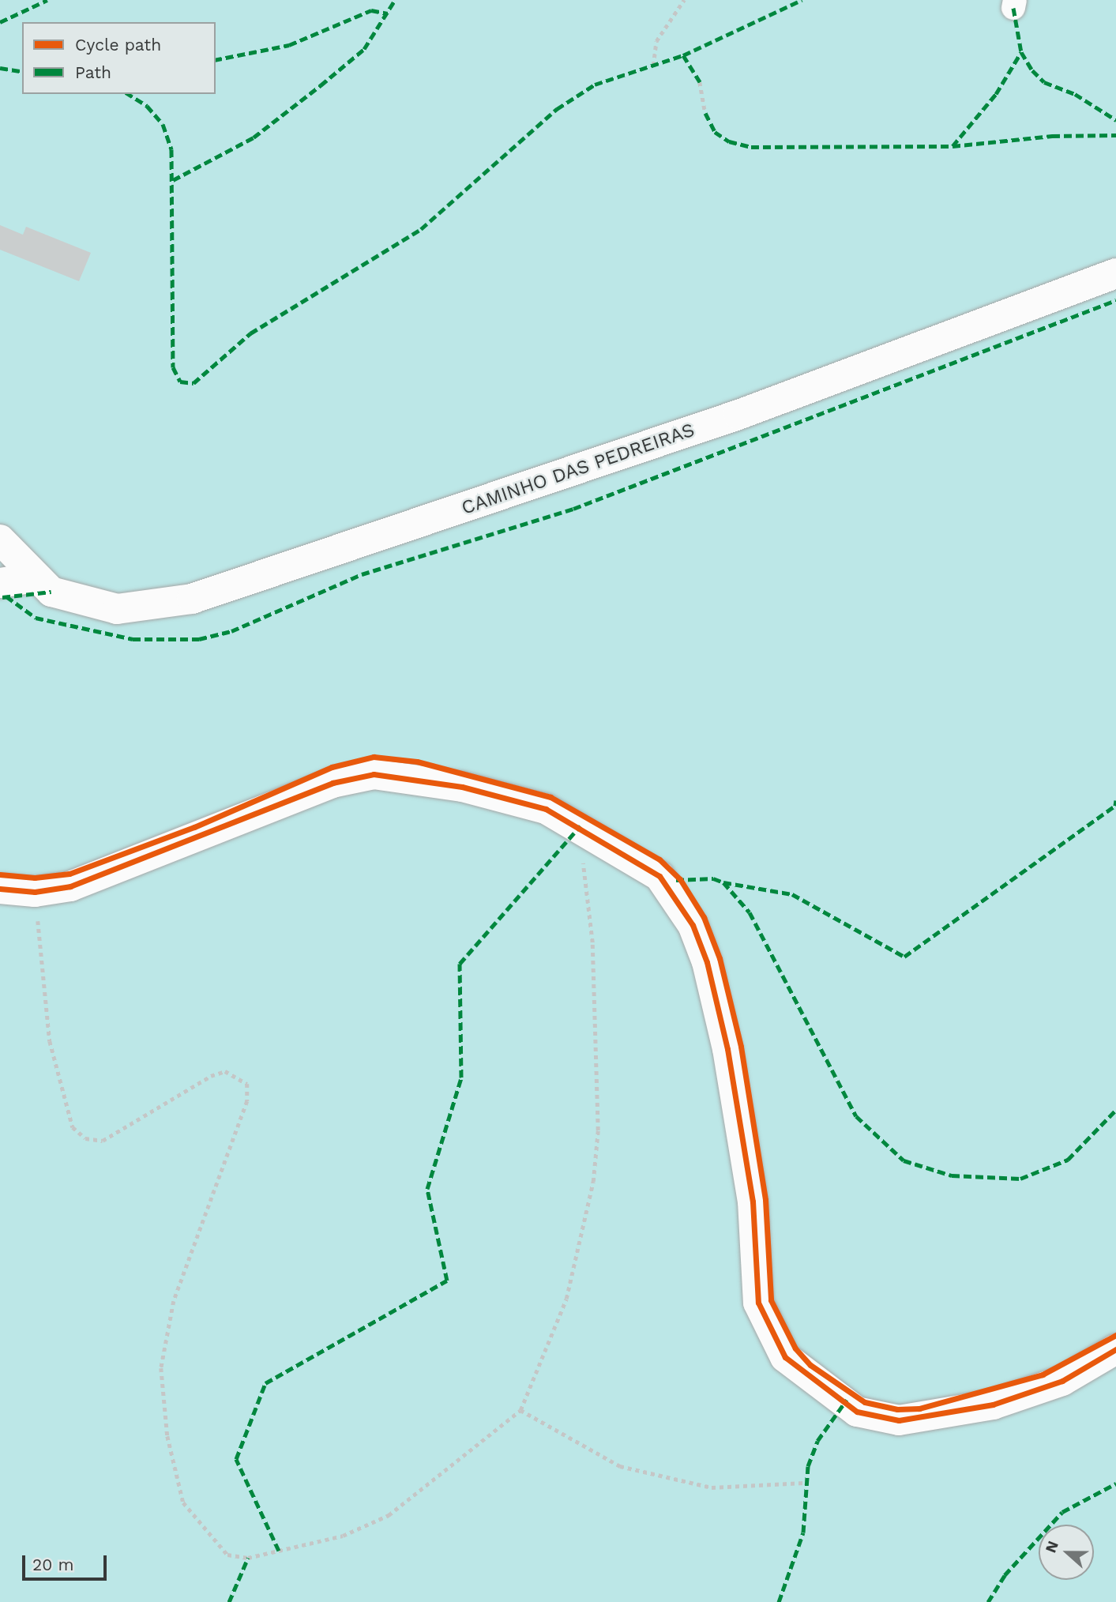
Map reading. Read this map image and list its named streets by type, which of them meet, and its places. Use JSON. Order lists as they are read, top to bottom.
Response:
{
  "streets": {
    "street": ["CAMINHO DAS PEDREIRAS"]
  },
  "legend": ["Cycle path", "Path"],
  "scale_bar": "20 m",
  "north": "left"
}
